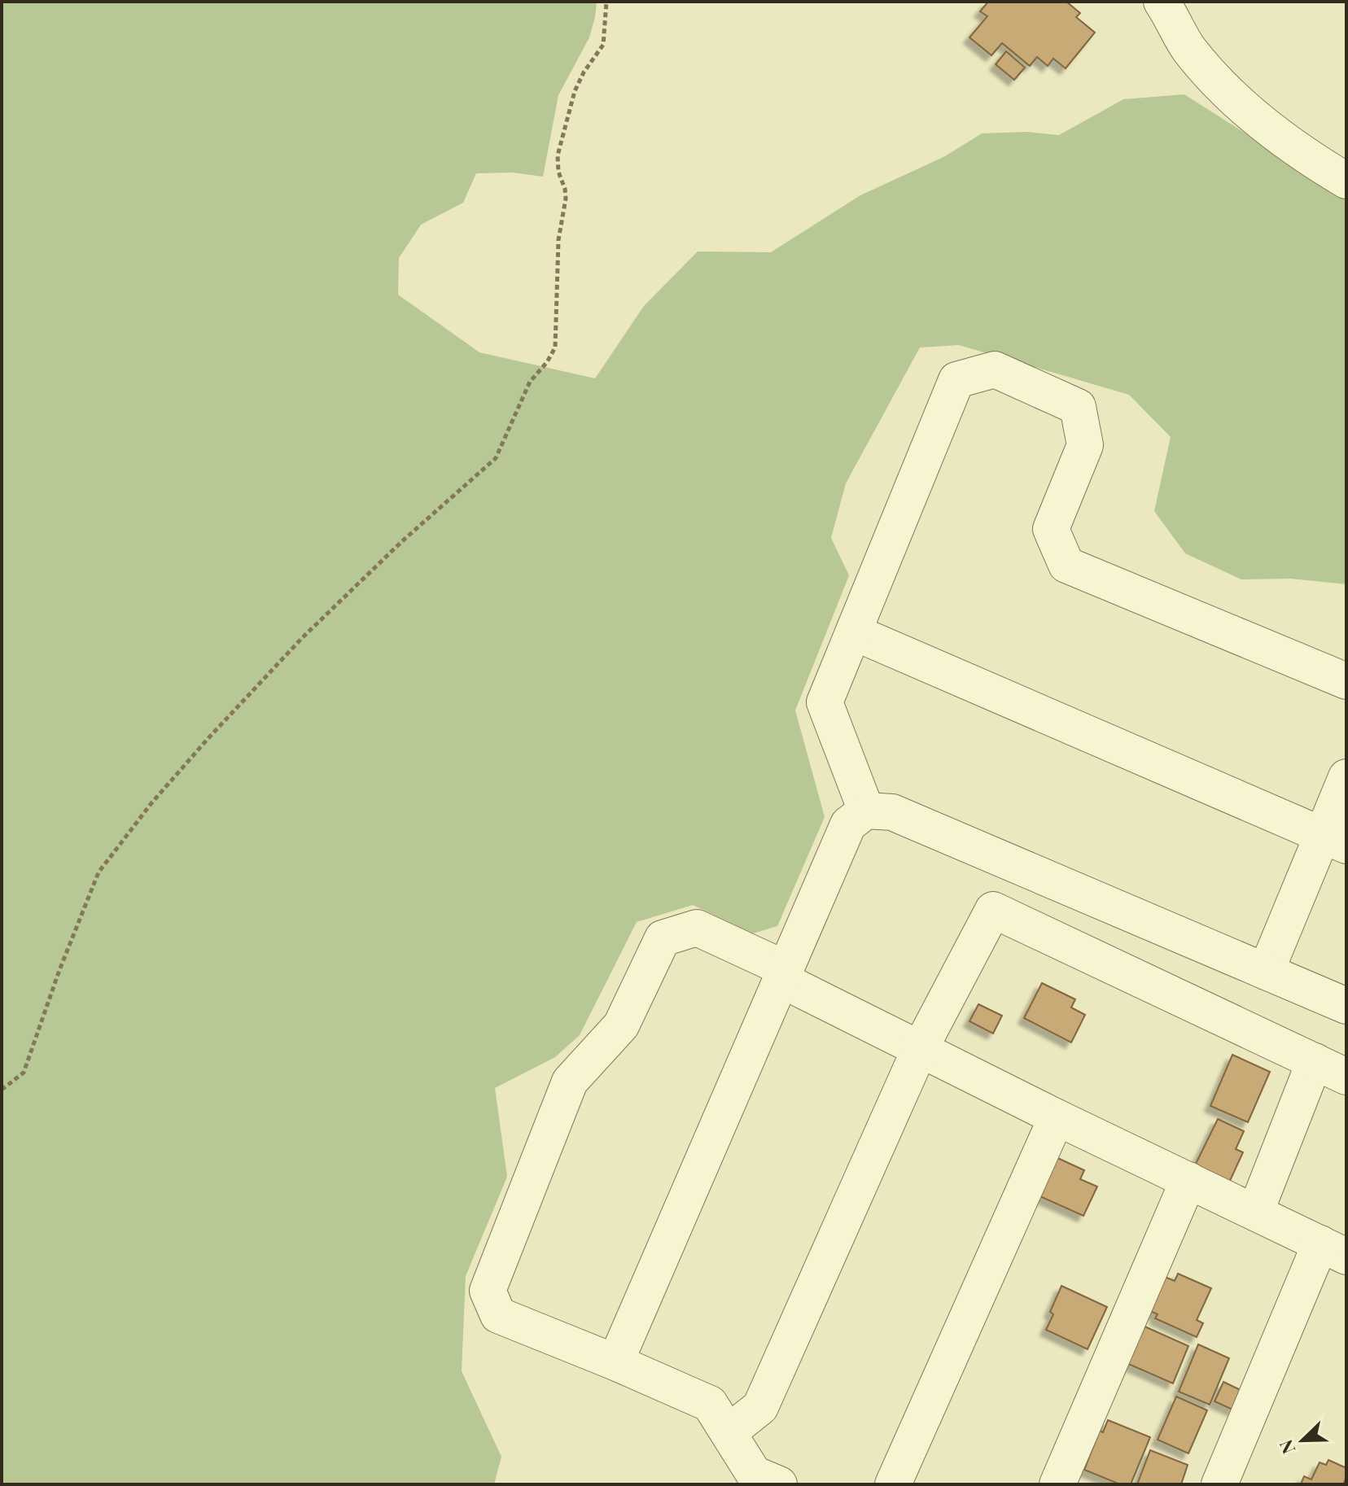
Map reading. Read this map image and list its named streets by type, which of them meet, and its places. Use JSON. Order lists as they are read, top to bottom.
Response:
{
  "north": "bottom left"
}
